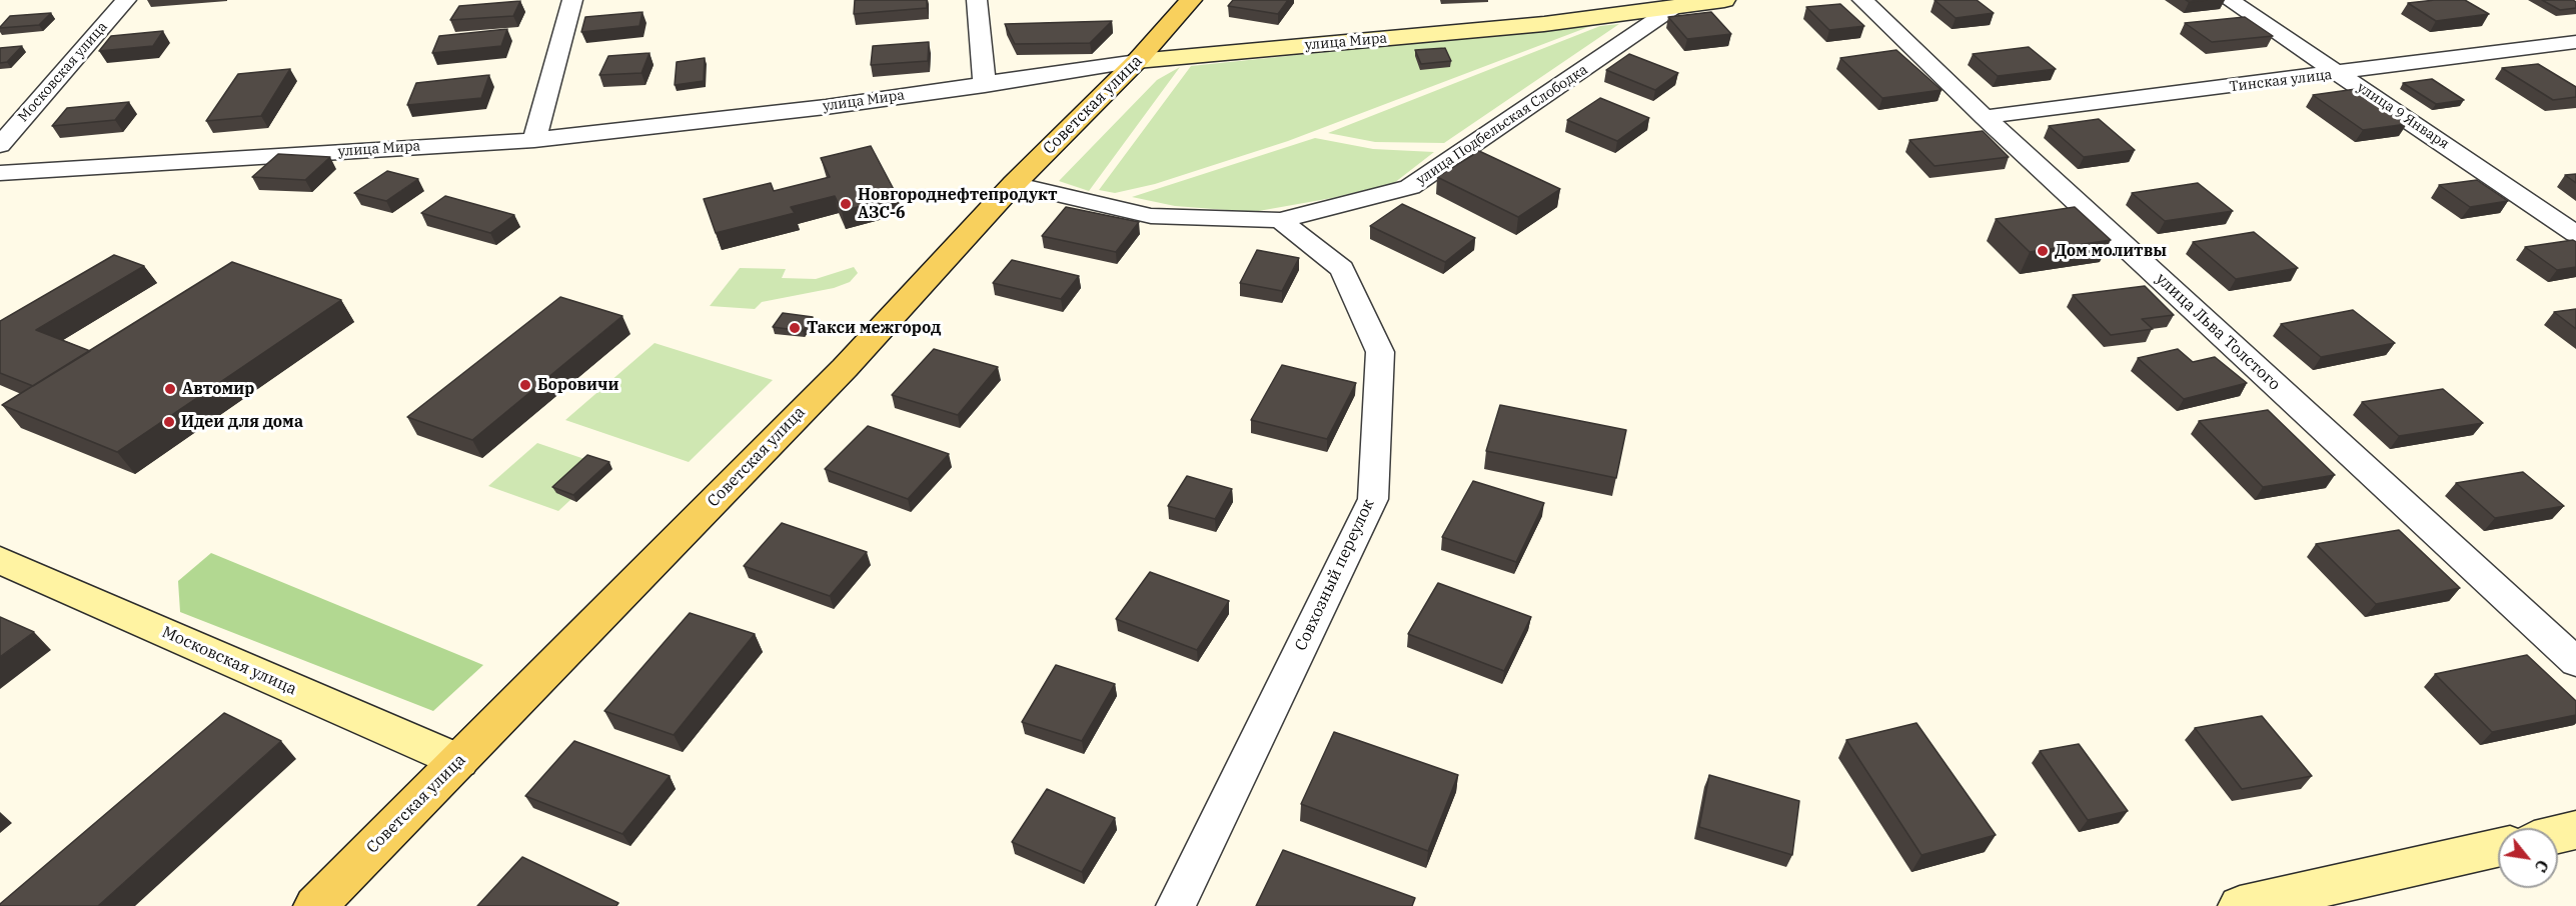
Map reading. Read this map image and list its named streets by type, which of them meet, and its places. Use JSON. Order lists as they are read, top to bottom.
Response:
{
  "streets": {
    "main road": ["улица Мира", "Московская улица", "Советская улица"],
    "street": [
      "Тинская улица",
      "улица 9 Января",
      "улица Подбельская Слободка",
      "улица Льва Толстого",
      "Совхозный переулок"
    ]
  },
  "crossings": [
    ["улица Мира", "Советская улица"],
    ["улица Мира", "улица Подбельская Слободка"],
    ["Московская улица", "Советская улица"],
    ["Тинская улица", "улица 9 Января"],
    ["Тинская улица", "улица Льва Толстого"],
    ["Советская улица", "улица Подбельская Слободка"],
    ["улица Подбельская Слободка", "Совхозный переулок"]
  ],
  "places": [
    "Новгороднефтепродукт АЗС-6",
    "Дом молитвы",
    "Такси межгород",
    "Боровичи",
    "Автомир",
    "Идеи для дома"
  ],
  "north": "bottom right"
}
